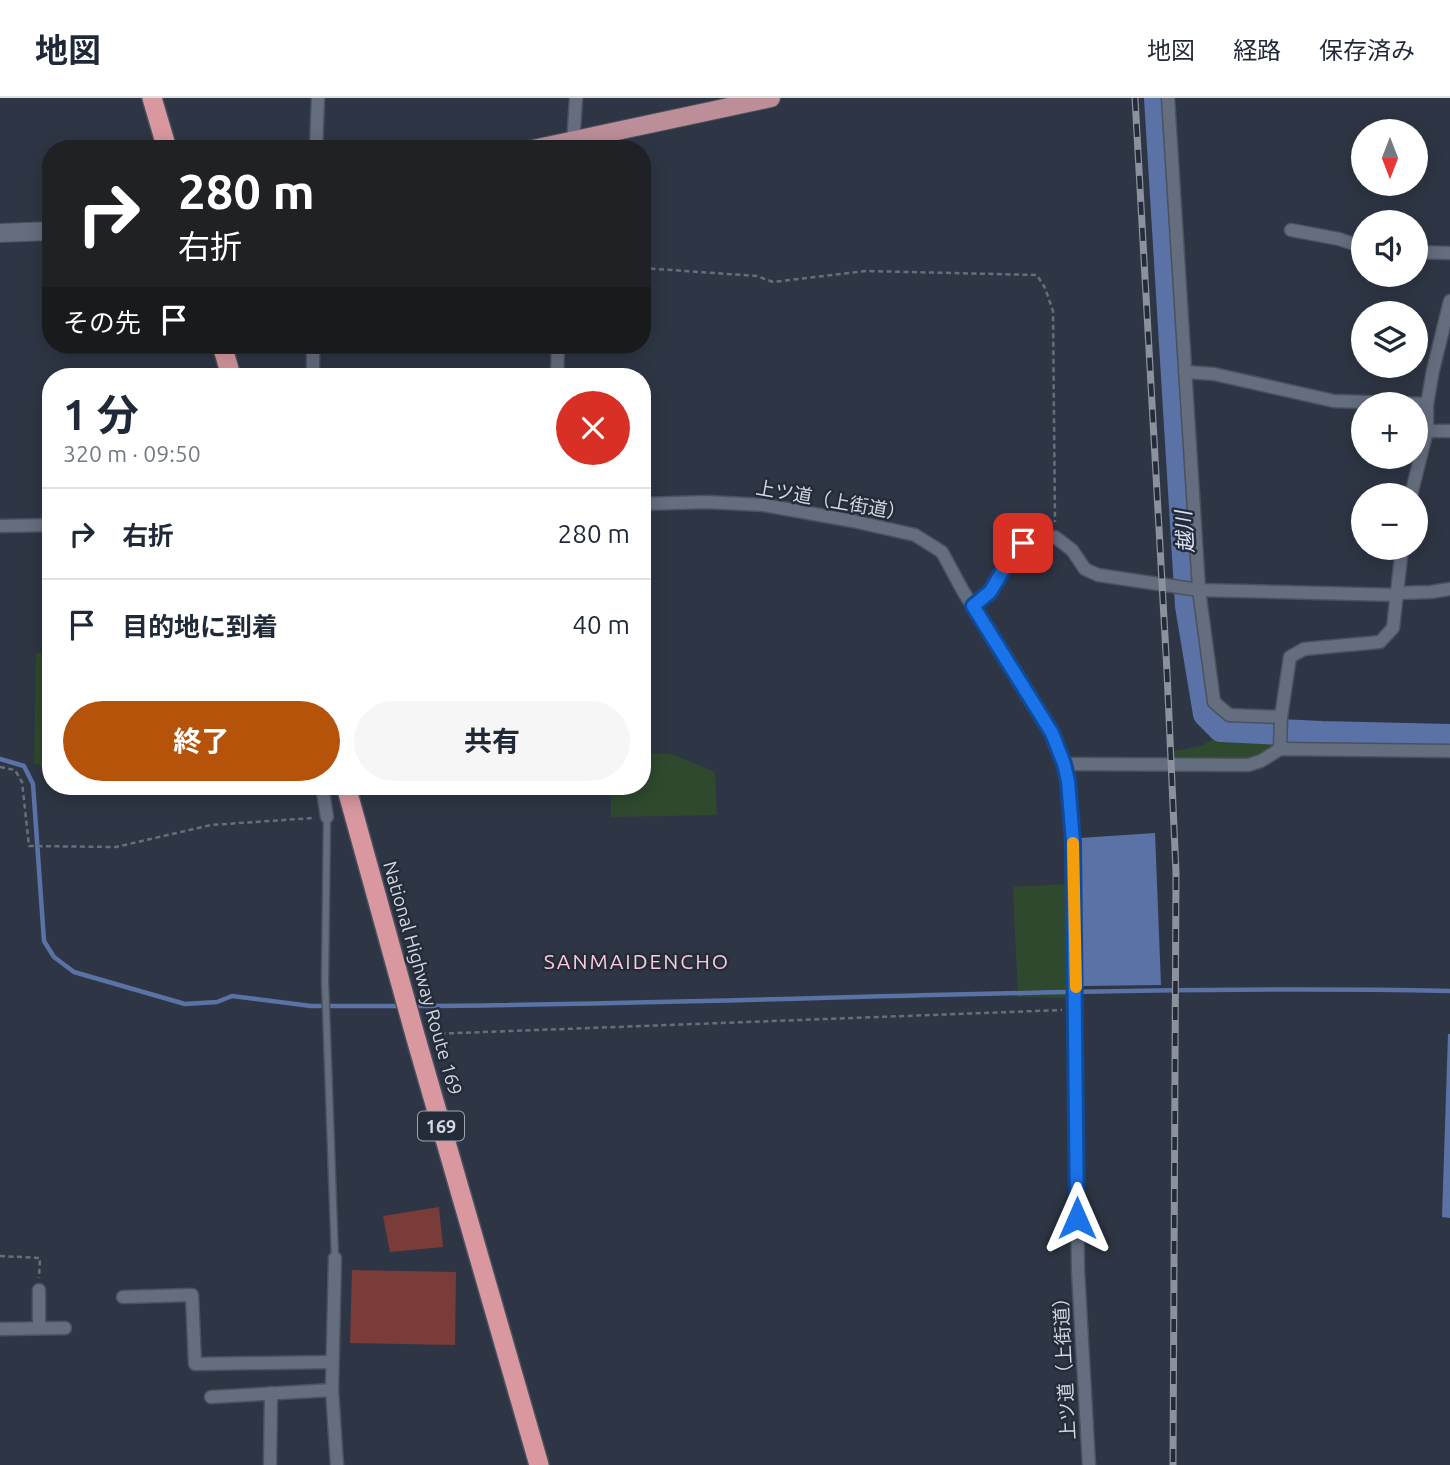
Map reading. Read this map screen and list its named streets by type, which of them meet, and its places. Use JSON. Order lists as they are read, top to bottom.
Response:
{
  "streets": {
    "highway": ["National Highway Route 169", "169"],
    "street": ["上ツ道（上街道）"]
  },
  "districts": ["SANMAIDENCHO"],
  "water": ["越川"],
  "north": "bottom",
  "page": {
    "header": "地図",
    "nav": ["地図", "経路", "保存済み"],
    "map_buttons": ["+", "−"],
    "turn": ["280 m", "右折"],
    "then": "その先",
    "heading": ["1 分", "320 m · 09:50"],
    "list": [
      {
        "name": "右折",
        "value": "280 m"
      },
      {
        "name": "目的地に到着",
        "value": "40 m"
      }
    ],
    "buttons": ["終了", "共有"]
  }
}
